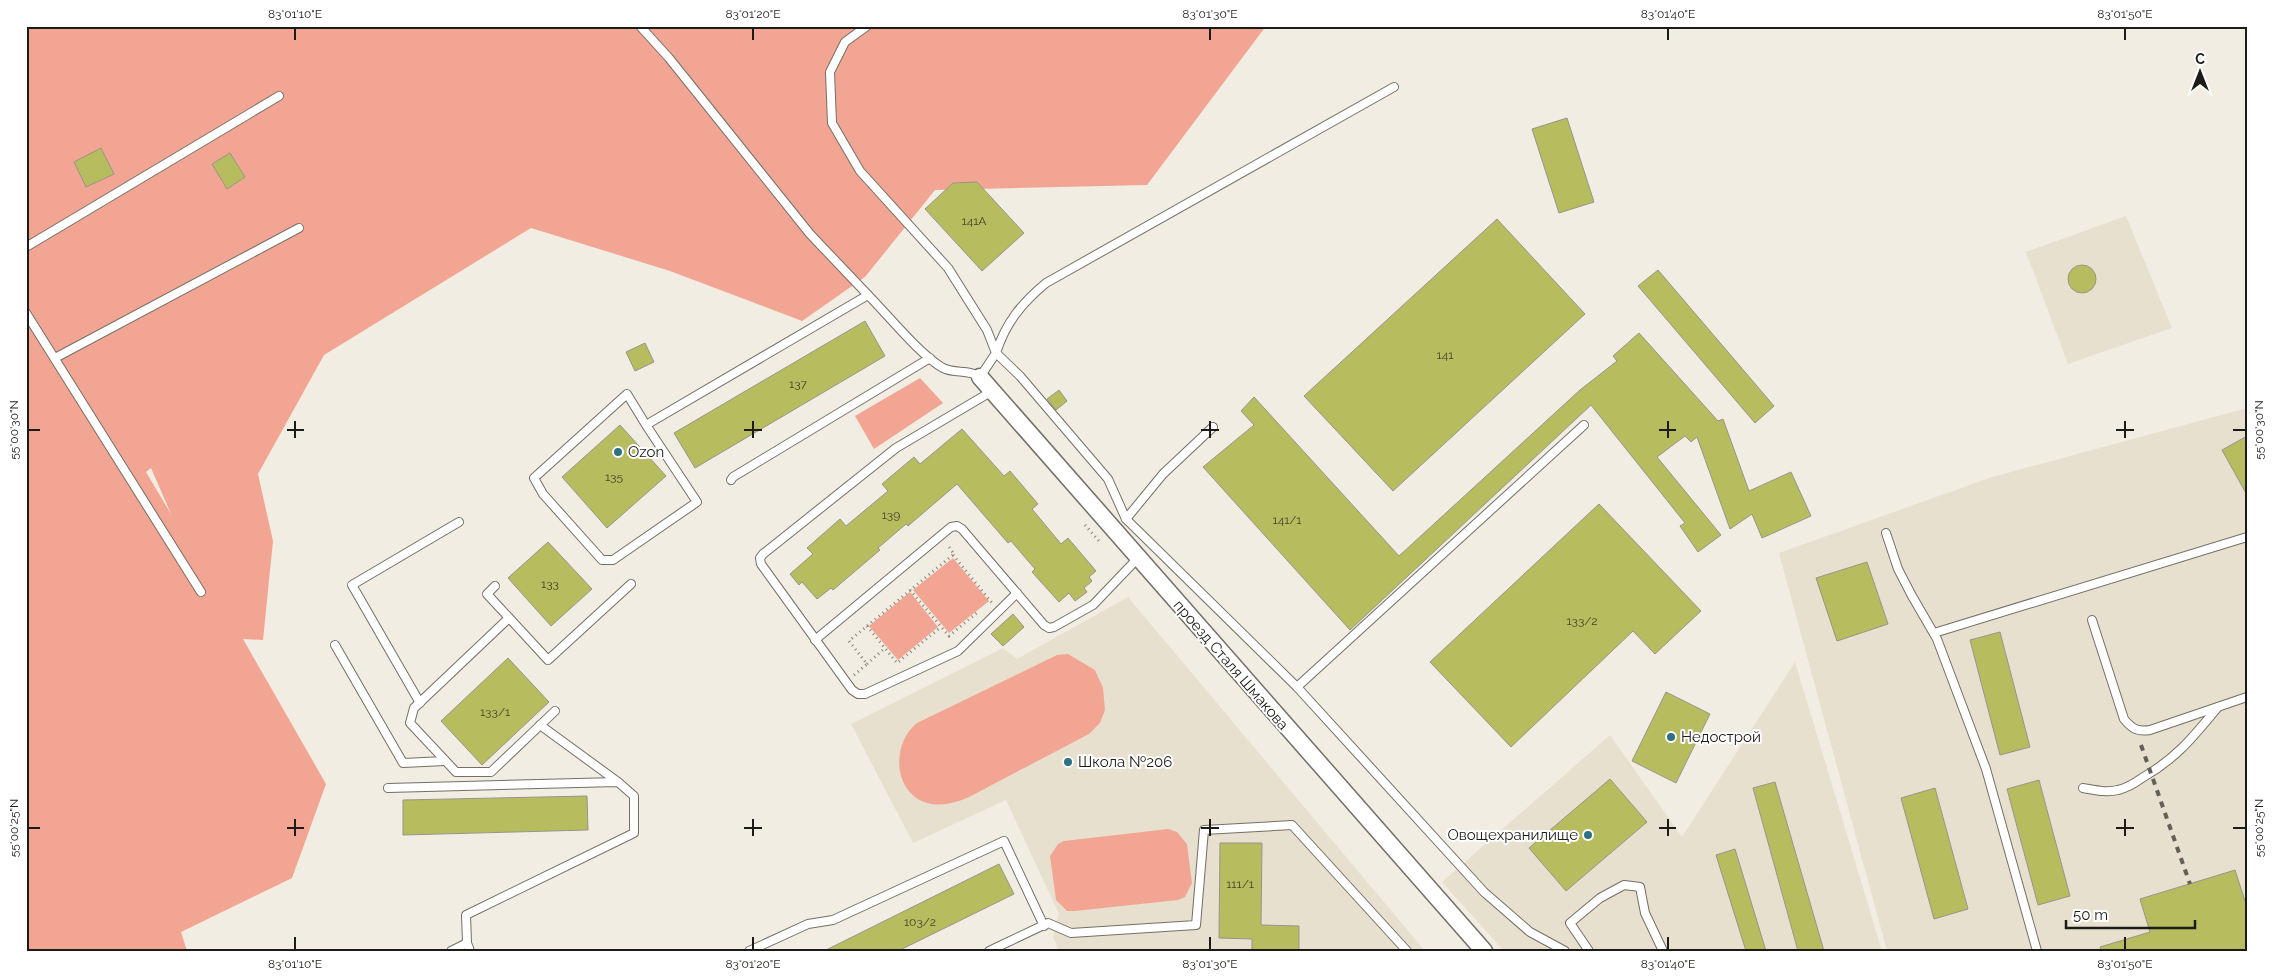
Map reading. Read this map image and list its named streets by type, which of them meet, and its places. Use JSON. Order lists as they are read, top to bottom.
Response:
{
  "streets": {
    "street": ["проезд Сталя Шмакова"]
  },
  "places": [
    "Ozon",
    "Недострой",
    "Школа №206",
    "Овощехранилище"
  ],
  "house_numbers": [
    "141А",
    "141",
    "137",
    "135",
    "139",
    "141/1",
    "133",
    "133/2",
    "133/1",
    "111/1",
    "103/2"
  ],
  "scale_bar": "50 m",
  "north": "top",
  "coordinates": [
    "83°01'10\"E",
    "83°01'20\"E",
    "83°01'30\"E",
    "83°01'40\"E",
    "83°01'50\"E",
    "55°00'30\"N",
    "55°00'25\"N"
  ]
}
